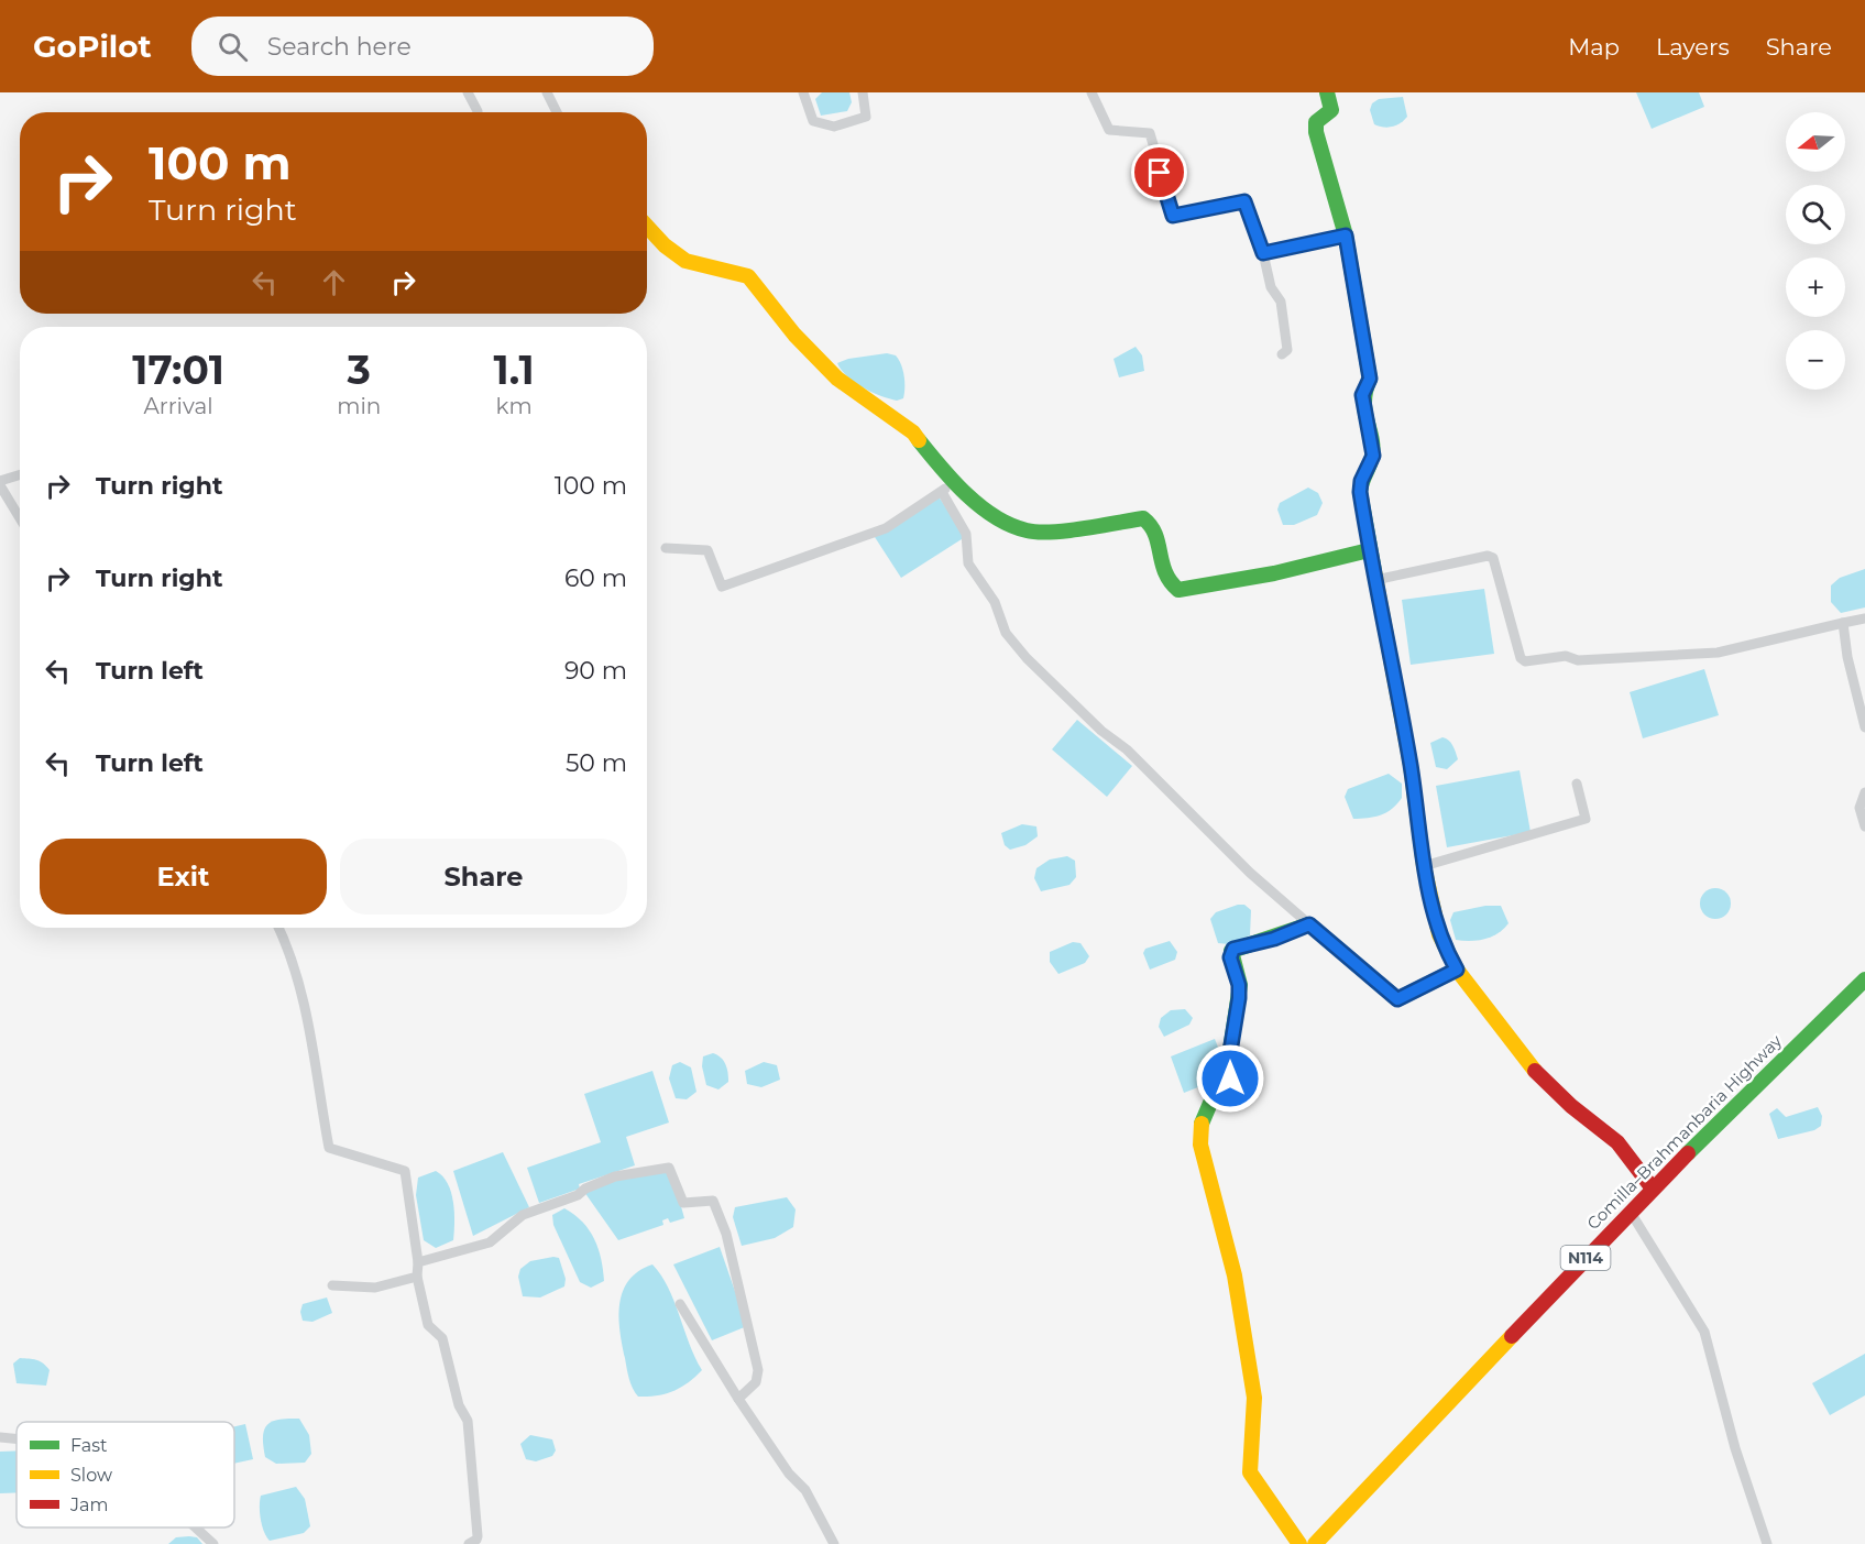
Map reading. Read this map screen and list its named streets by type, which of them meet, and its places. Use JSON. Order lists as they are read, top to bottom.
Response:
{
  "streets": {
    "main road": ["Comilla–Brahmanbaria Highway", "N114"]
  },
  "legend": ["Fast", "Slow", "Jam"],
  "north": "left",
  "page": {
    "header": "GoPilot",
    "search": "Search here",
    "nav": ["Map", "Layers", "Share"],
    "map_buttons": ["+", "−"],
    "turn": ["100 m", "Turn right"],
    "eta": [
      "17:01",
      "Arrival",
      "3",
      "min",
      "1.1",
      "km"
    ],
    "list": [
      {
        "name": "Turn right",
        "value": "100 m"
      },
      {
        "name": "Turn right",
        "value": "60 m"
      },
      {
        "name": "Turn left",
        "value": "90 m"
      },
      {
        "name": "Turn left",
        "value": "50 m"
      }
    ],
    "buttons": ["Exit", "Share"]
  }
}
